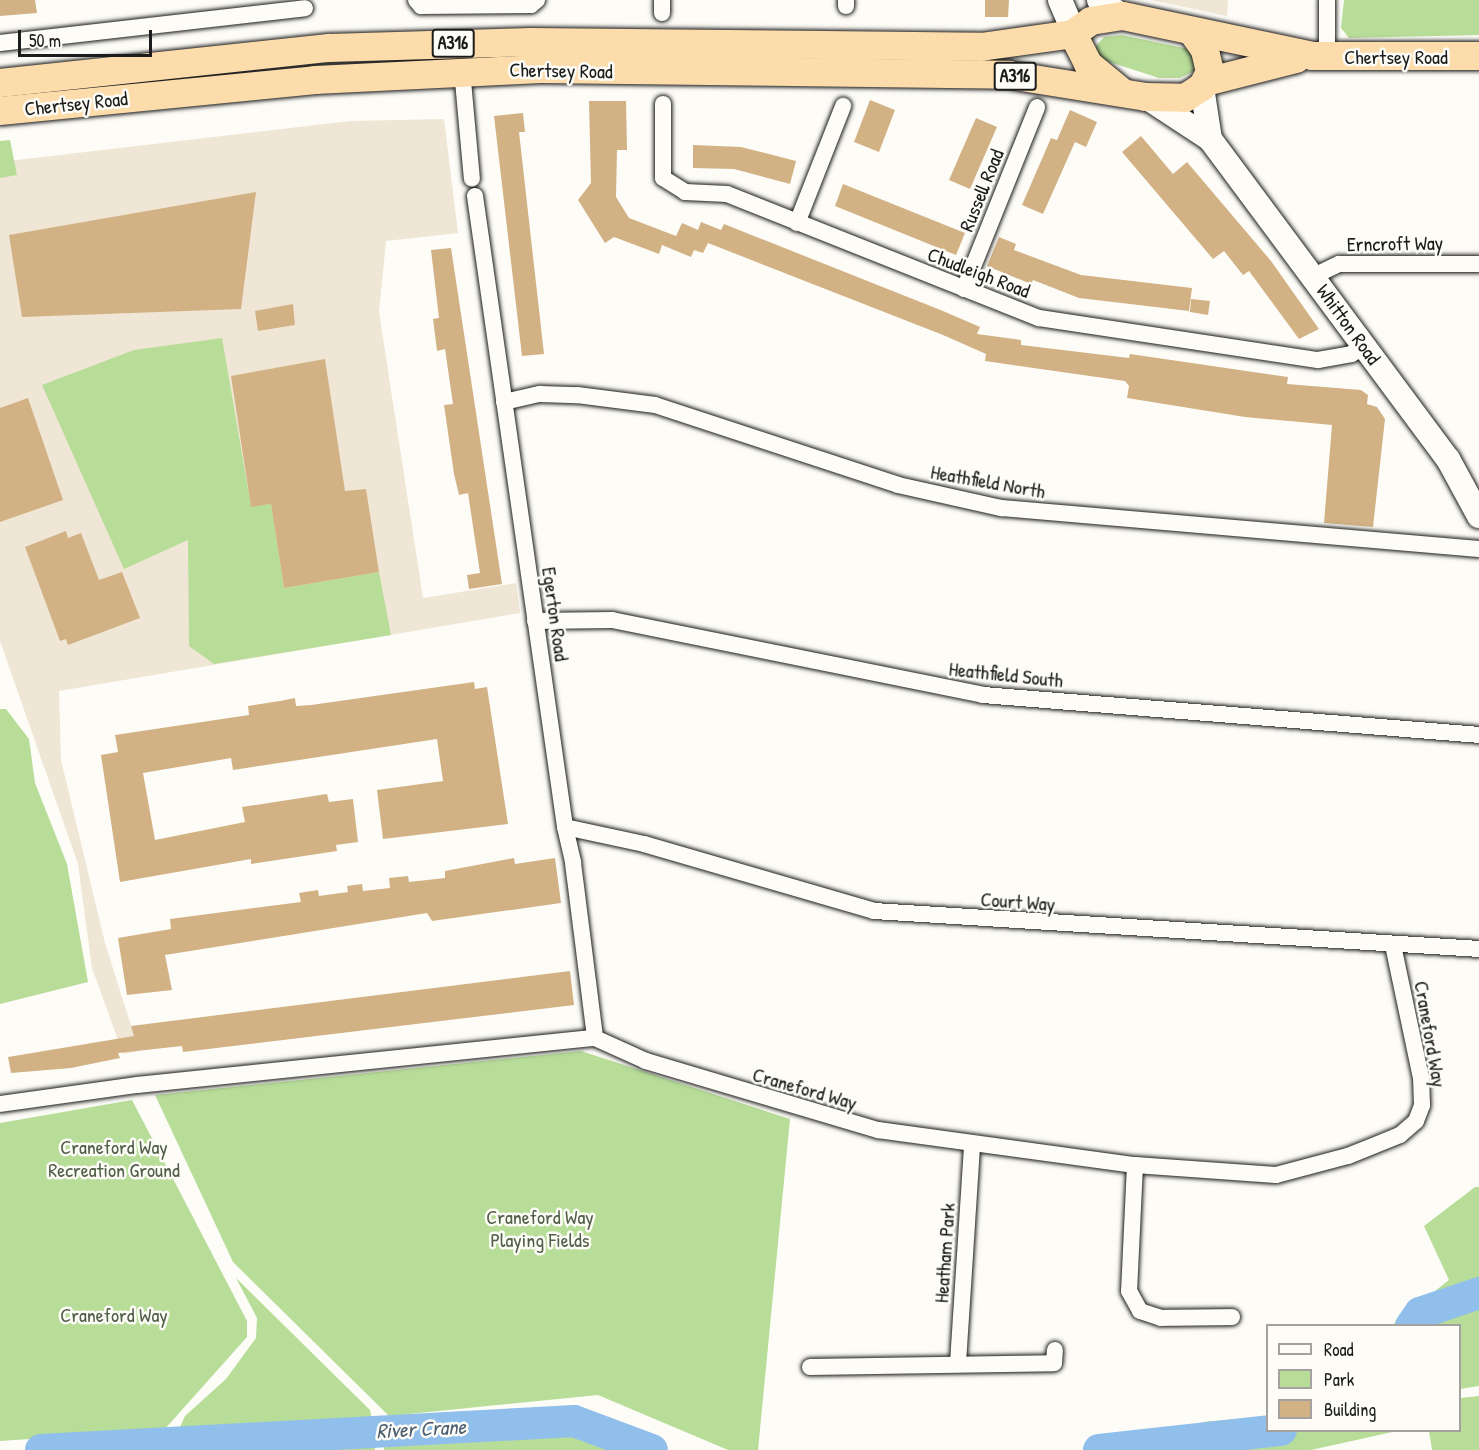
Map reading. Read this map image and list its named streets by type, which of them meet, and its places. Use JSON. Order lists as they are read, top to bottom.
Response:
{
  "streets": {
    "highway": ["A316", "Chertsey Road"],
    "main road": ["Whitton Road"],
    "street": [
      "Russell Road",
      "Erncroft Way",
      "Chudleigh Road",
      "Heathfield North",
      "Egerton Road",
      "Heathfield South",
      "Court Way",
      "Craneford Way",
      "Heatham Park"
    ]
  },
  "crossings": [
    ["Chertsey Road", "Whitton Road"],
    ["Russell Road", "Chudleigh Road"],
    ["Erncroft Way", "Whitton Road"],
    ["Chudleigh Road", "Whitton Road"],
    ["Heathfield North", "Egerton Road"],
    ["Egerton Road", "Heathfield South"],
    ["Egerton Road", "Court Way"],
    ["Egerton Road", "Craneford Way"],
    ["Court Way", "Craneford Way"],
    ["Craneford Way", "Heatham Park"]
  ],
  "water": ["River Crane"],
  "parks": ["Craneford Way Recreation Ground", "Craneford Way Playing Fields", "Craneford Way"],
  "legend": ["Road", "Park", "Building"],
  "scale_bar": "50 m"
}
